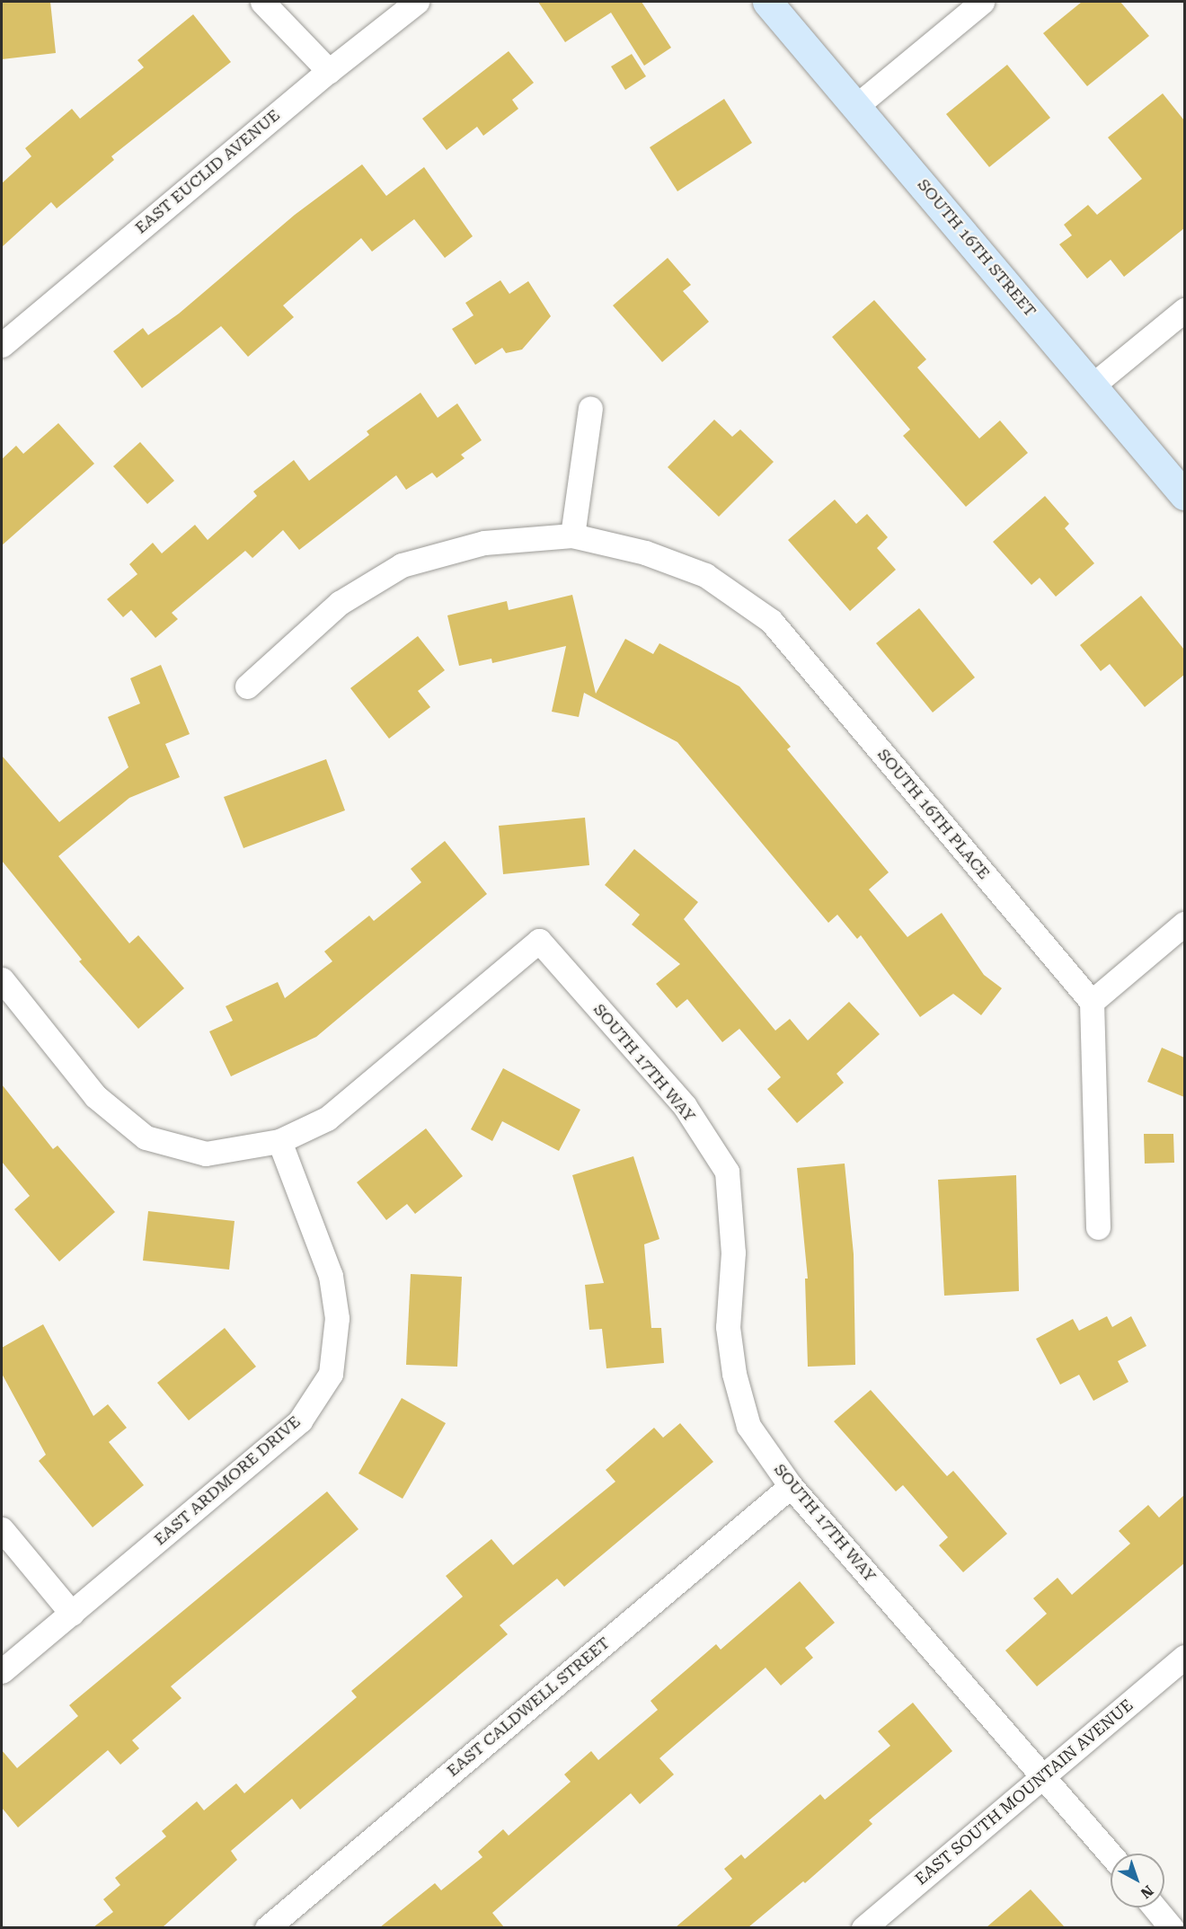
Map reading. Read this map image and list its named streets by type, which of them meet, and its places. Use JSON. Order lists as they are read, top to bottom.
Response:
{
  "streets": {
    "main road": ["SOUTH 16TH STREET"],
    "street": [
      "EAST EUCLID AVENUE",
      "SOUTH 16TH PLACE",
      "SOUTH 17TH WAY",
      "EAST ARDMORE DRIVE",
      "EAST CALDWELL STREET",
      "EAST SOUTH MOUNTAIN AVENUE"
    ]
  },
  "crossings": [
    ["SOUTH 17TH WAY", "EAST ARDMORE DRIVE"],
    ["SOUTH 17TH WAY", "EAST CALDWELL STREET"],
    ["SOUTH 17TH WAY", "EAST SOUTH MOUNTAIN AVENUE"]
  ],
  "north": "bottom right"
}
